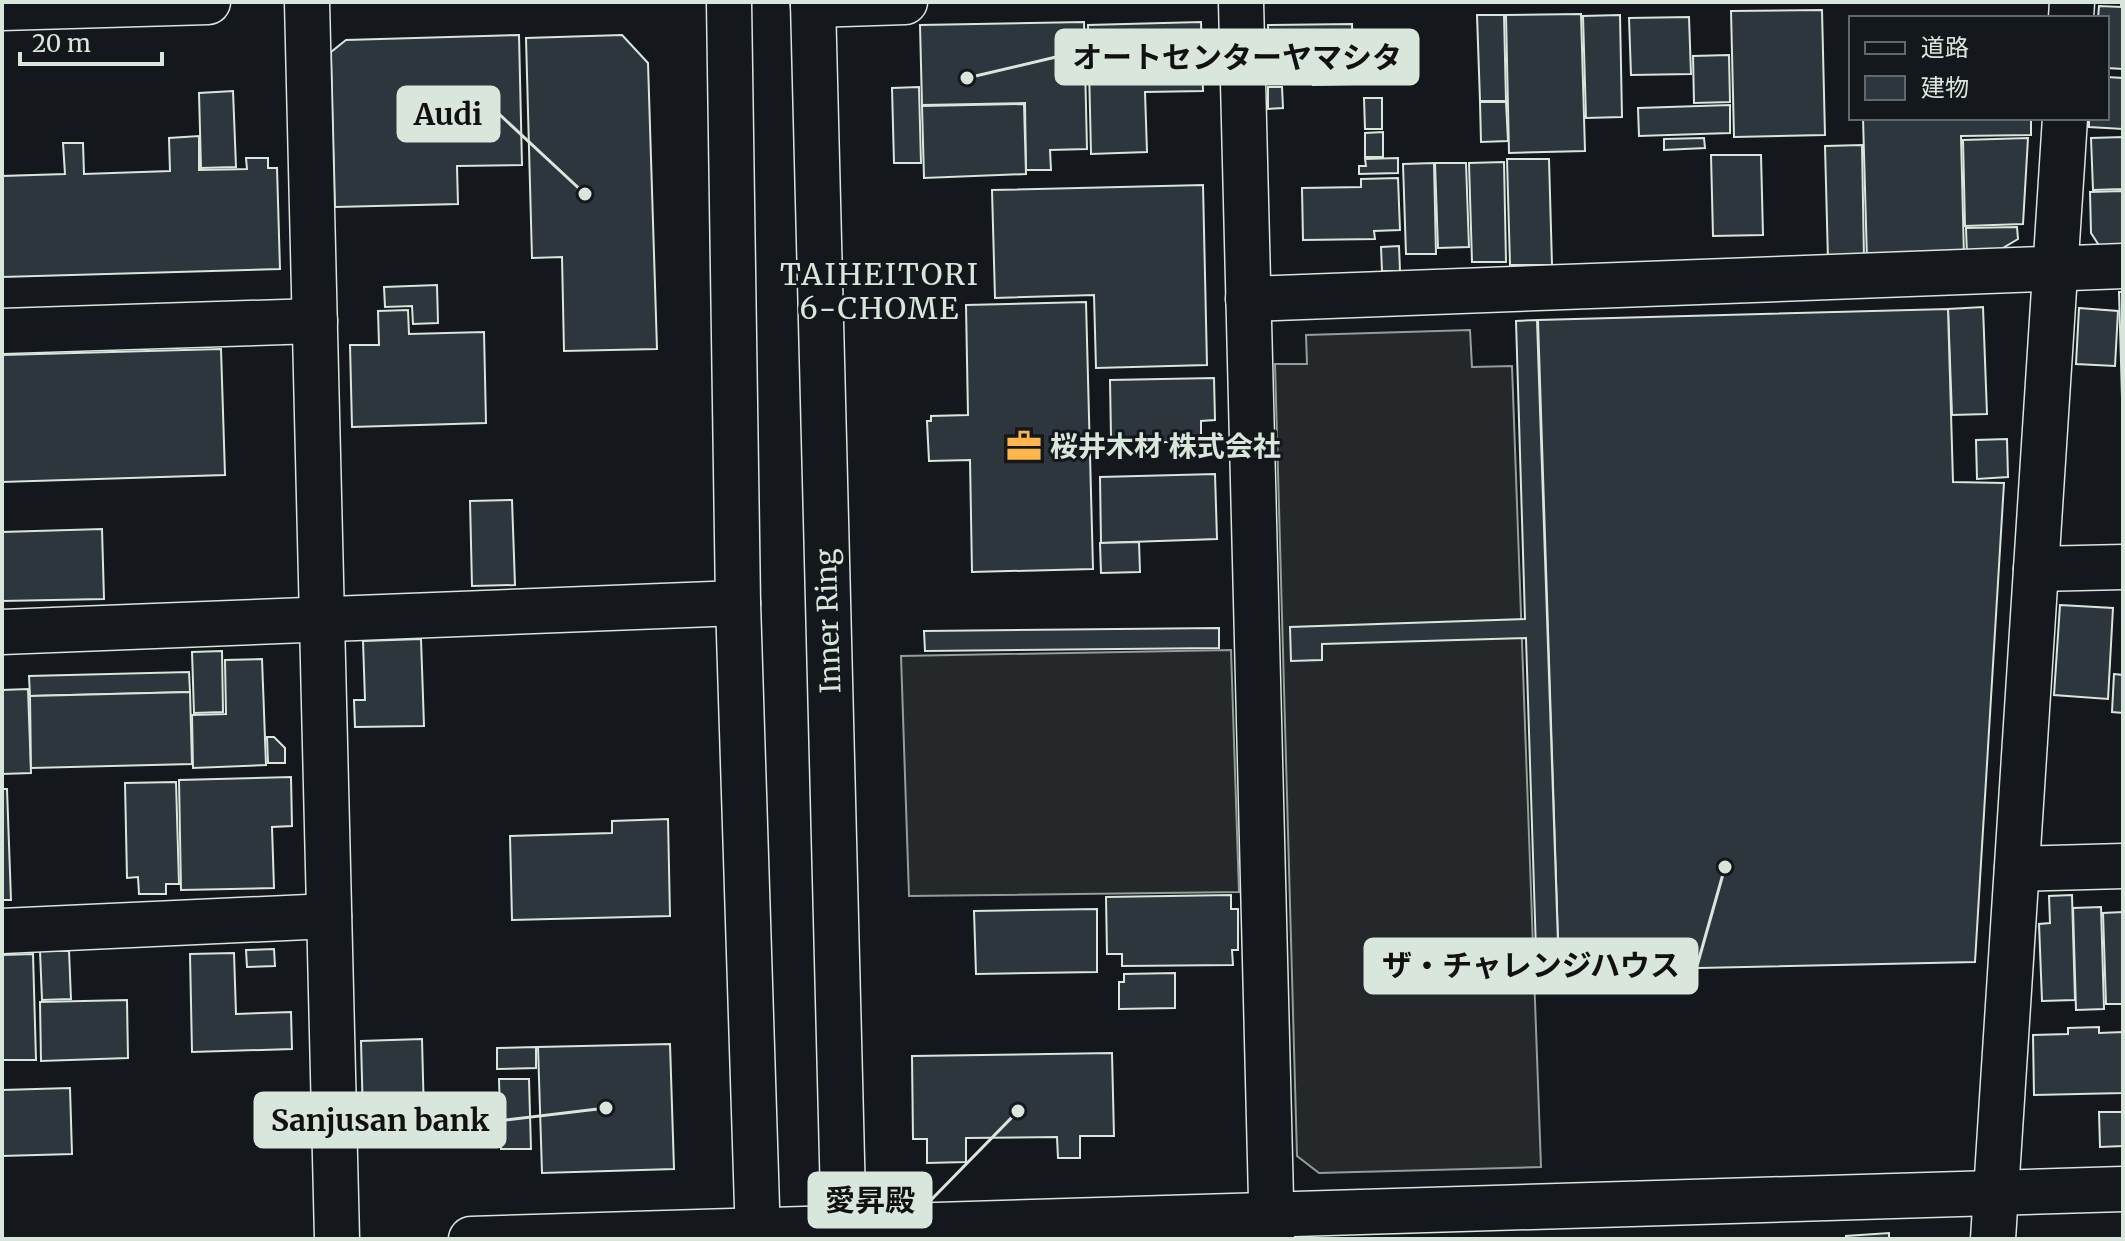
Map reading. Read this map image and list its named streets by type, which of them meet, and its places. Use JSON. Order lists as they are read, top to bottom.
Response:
{
  "streets": {
    "street": ["Inner Ring"]
  },
  "districts": ["TAIHEITORI 6-CHOME"],
  "places": {
    "other": [
      "オートセンターヤマシタ",
      "Audi",
      "ザ・チャレンジハウス",
      "Sanjusan bank",
      "愛昇殿"
    ],
    "office": ["桜井木材 株式会社"]
  },
  "legend": ["道路", "建物"],
  "scale_bar": "20 m"
}
